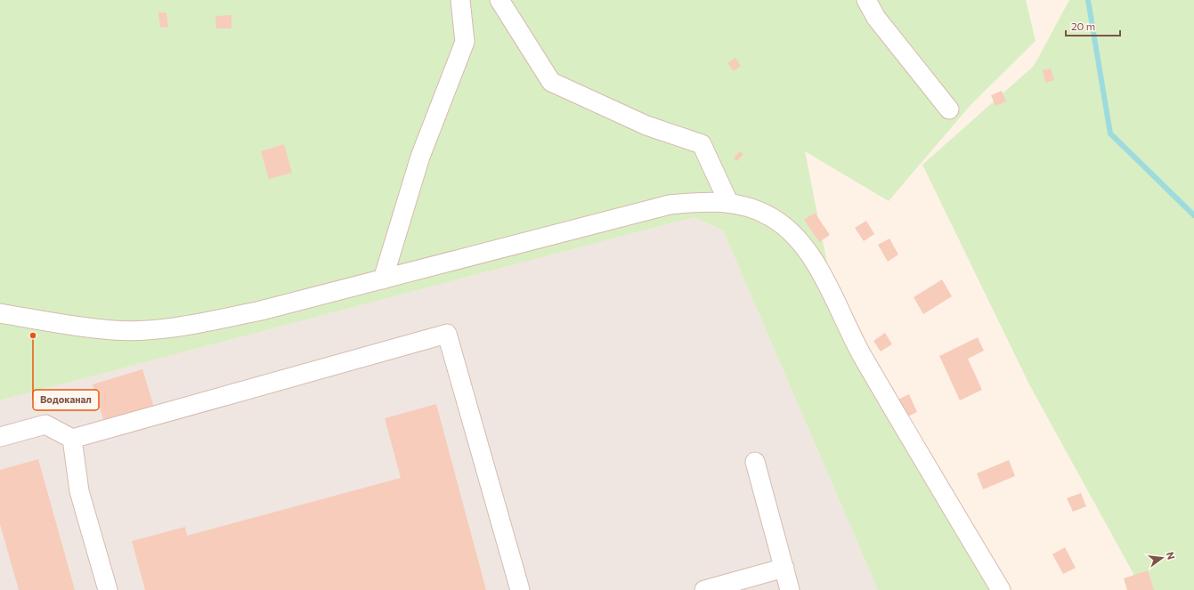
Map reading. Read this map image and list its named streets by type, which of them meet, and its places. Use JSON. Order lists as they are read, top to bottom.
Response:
{
  "places": ["Водоканал"],
  "scale_bar": "20 m",
  "north": "right"
}
